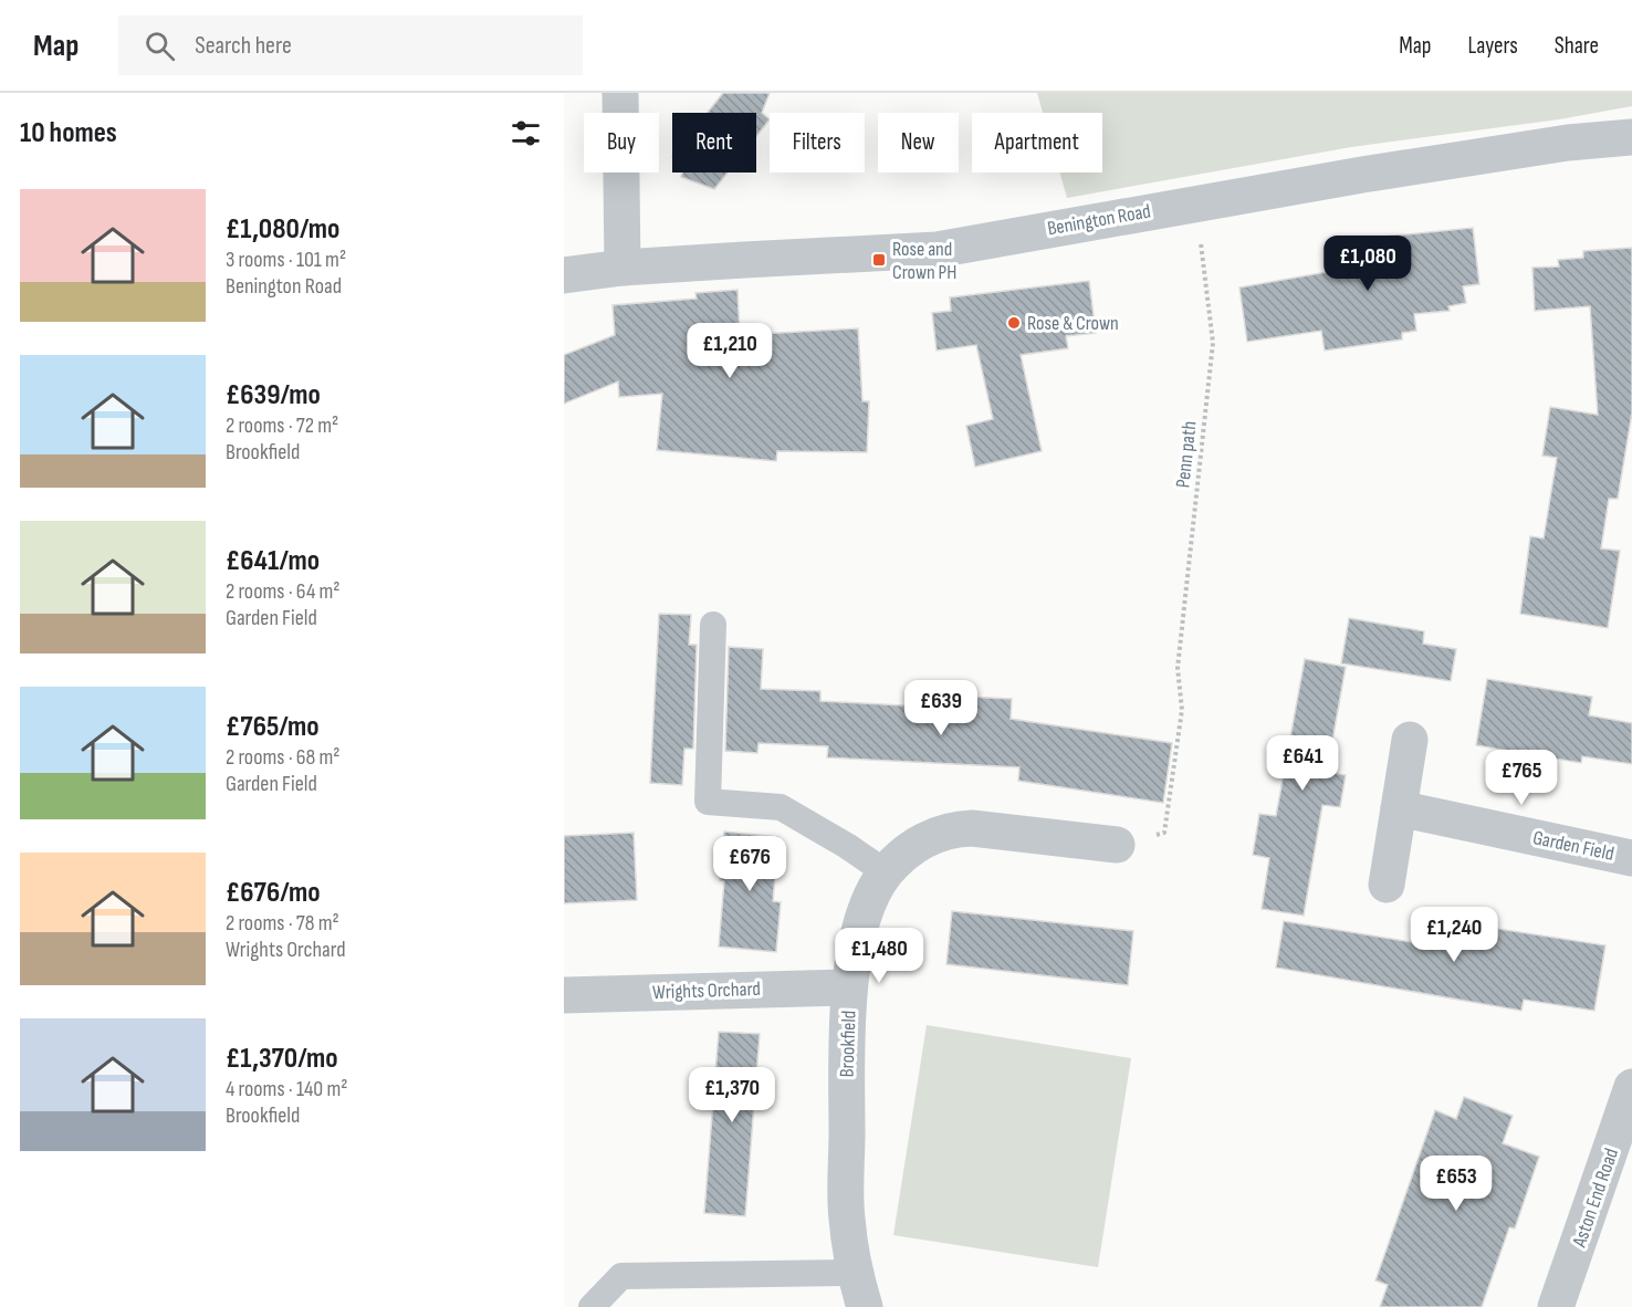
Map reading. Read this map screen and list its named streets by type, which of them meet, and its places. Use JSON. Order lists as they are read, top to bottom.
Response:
{
  "streets": {
    "street": [
      "Benington Road",
      "Garden Field",
      "Wrights Orchard",
      "Brookfield",
      "Aston End Road"
    ],
    "path": ["Penn path"]
  },
  "crossings": [
    ["Benington Road", "Penn path"],
    ["Penn path", "Brookfield"],
    ["Wrights Orchard", "Brookfield"]
  ],
  "places": {
    "transit": ["Rose and Crown PH"],
    "other": ["Rose & Crown"]
  },
  "page": {
    "header": "Map",
    "search": "Search here",
    "nav": ["Map", "Layers", "Share"],
    "heading": "10 homes",
    "chip": [
      "Buy",
      "Rent",
      "Filters",
      "New",
      "Apartment"
    ],
    "list": [
      {
        "name": "£1,080/mo",
        "note": "3 rooms · 101 m² · Benington Road"
      },
      {
        "name": "£639/mo",
        "note": "2 rooms · 72 m² · Brookfield"
      },
      {
        "name": "£641/mo",
        "note": "2 rooms · 64 m² · Garden Field"
      },
      {
        "name": "£765/mo",
        "note": "2 rooms · 68 m² · Garden Field"
      },
      {
        "name": "£676/mo",
        "note": "2 rooms · 78 m² · Wrights Orchard"
      },
      {
        "name": "£1,370/mo",
        "note": "4 rooms · 140 m² · Brookfield"
      }
    ],
    "price": [
      "£1,080",
      "£1,210",
      "£639",
      "£641",
      "£765",
      "£676",
      "£1,240",
      "£1,480",
      "£1,370",
      "£653"
    ]
  }
}
